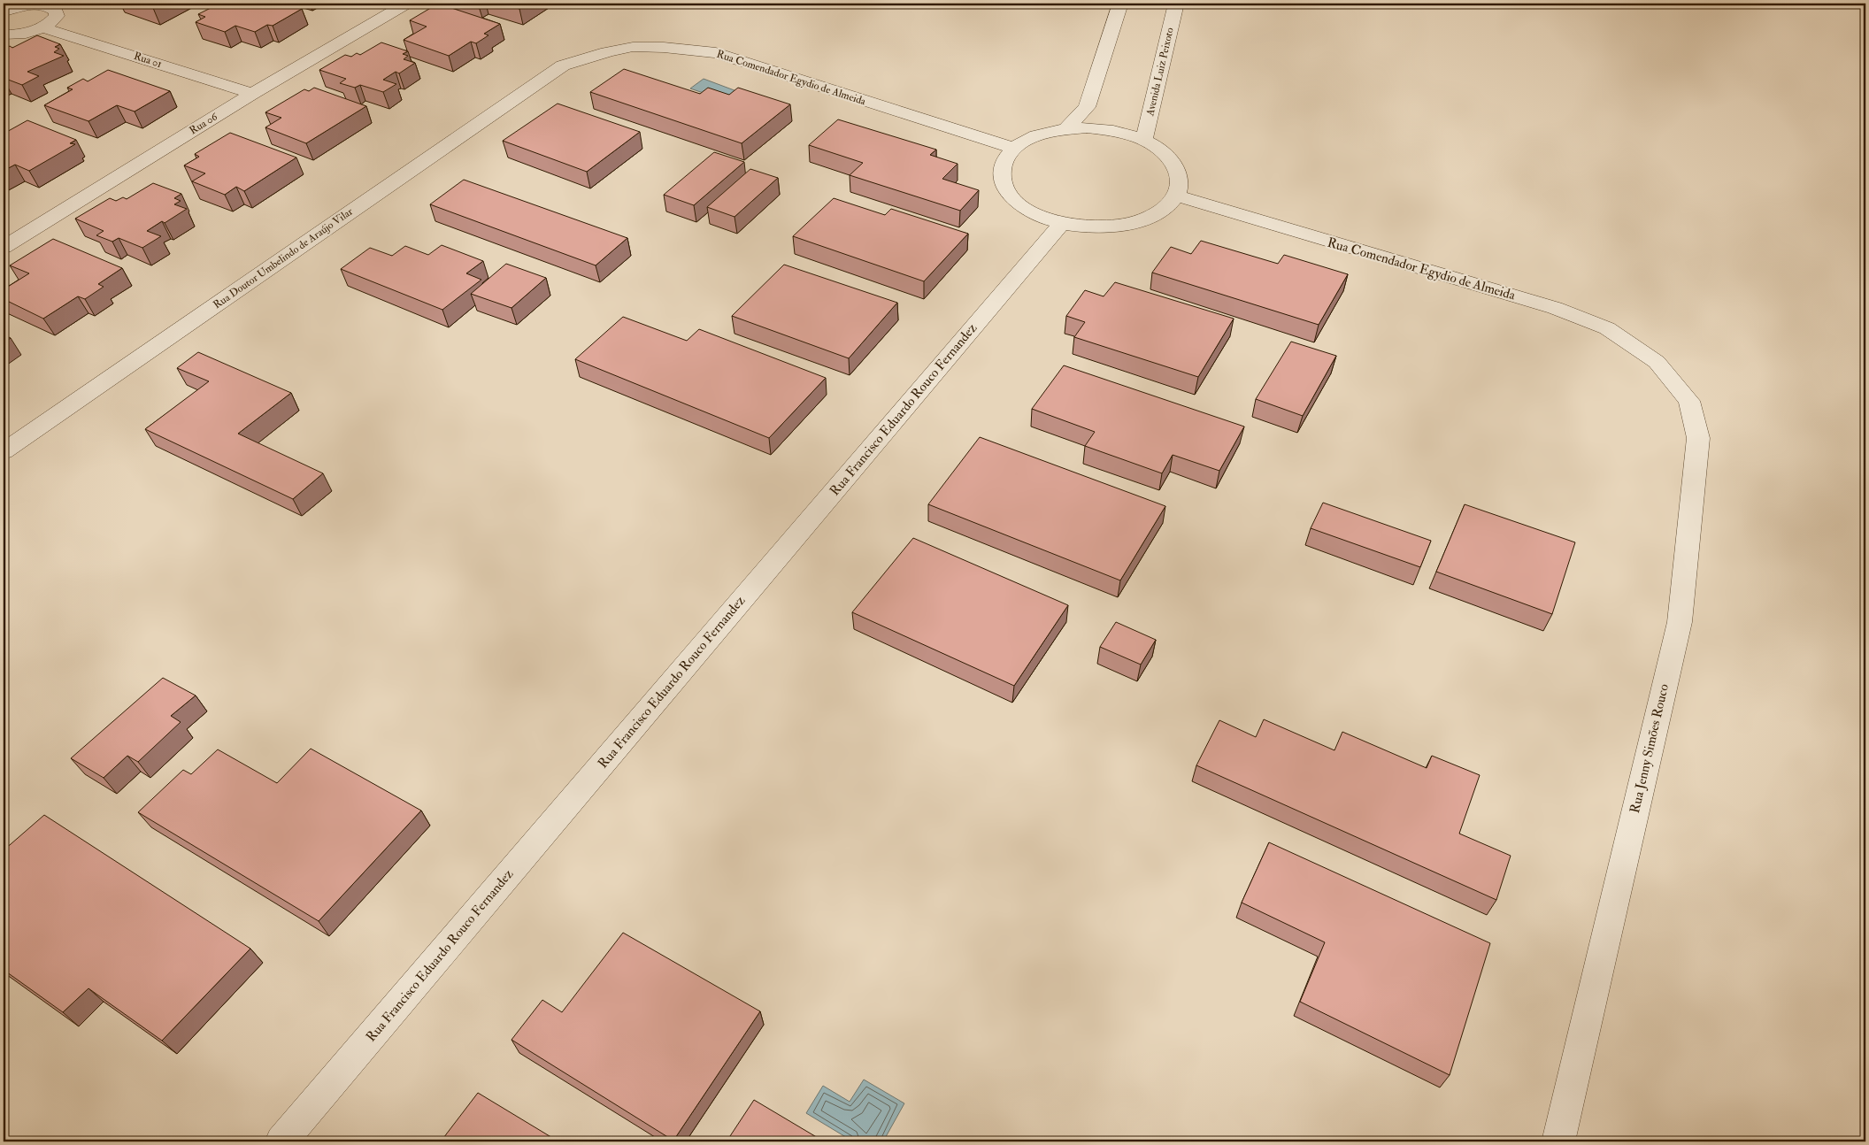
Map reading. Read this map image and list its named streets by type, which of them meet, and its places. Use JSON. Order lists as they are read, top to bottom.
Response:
{
  "streets": {
    "street": [
      "Rua 01",
      "Avenida Luiz Peixoto",
      "Rua Comendador Egydio de Almeida",
      "Rua 06",
      "Rua Doutor Umbelindo de Araújo Vilar",
      "Rua Francisco Eduardo Rouco Fernandez",
      "Rua Jenny Simões Rouco"
    ]
  },
  "crossings": [
    ["Rua 01", "Rua 06"],
    ["Avenida Luiz Peixoto", "Rua Comendador Egydio de Almeida"],
    ["Avenida Luiz Peixoto", "Rua Francisco Eduardo Rouco Fernandez"],
    ["Rua Comendador Egydio de Almeida", "Rua Doutor Umbelindo de Araújo Vilar"],
    ["Rua Comendador Egydio de Almeida", "Rua Francisco Eduardo Rouco Fernandez"],
    ["Rua Comendador Egydio de Almeida", "Rua Jenny Simões Rouco"]
  ]
}
